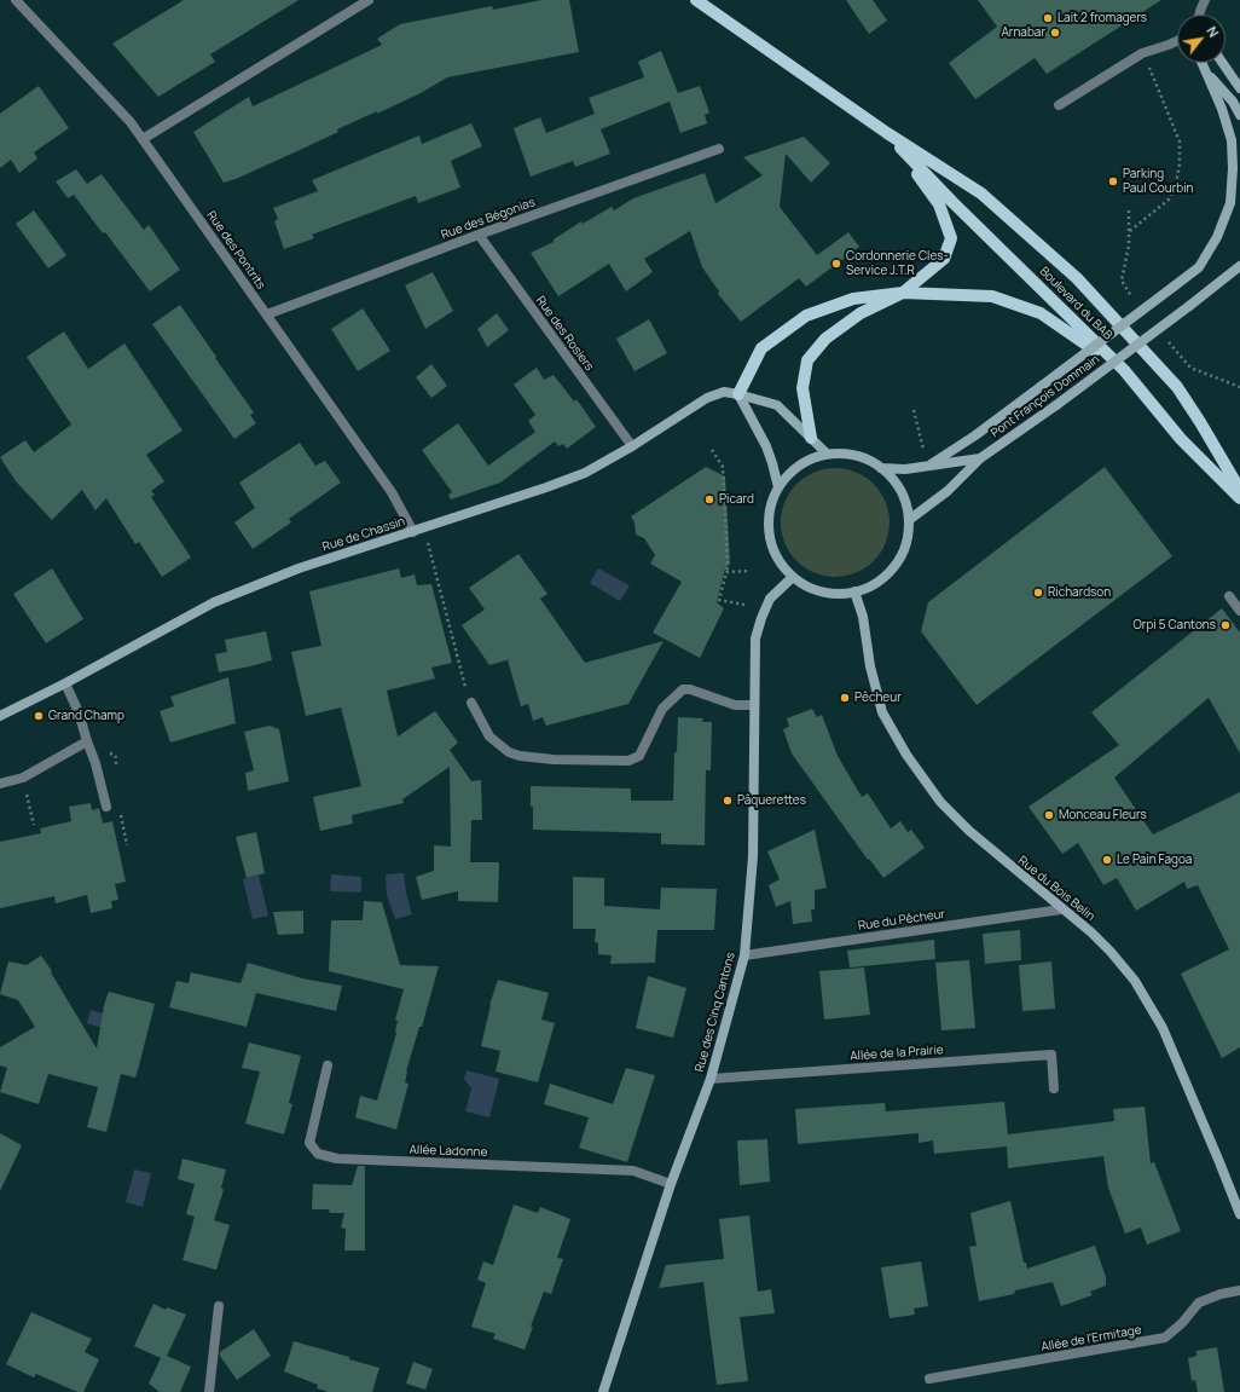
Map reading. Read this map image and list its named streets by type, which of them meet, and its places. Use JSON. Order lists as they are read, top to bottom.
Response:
{
  "streets": {
    "main road": [
      "Boulevard du BAB",
      "Pont François Dommain",
      "Rue de Chassin",
      "Rue du Bois Belin",
      "Rue des Cinq Cantons"
    ],
    "street": [
      "Rue des Bégonias",
      "Rue des Pontrits",
      "Rue des Rosiers",
      "Rue du Pêcheur",
      "Allée de la Prairie",
      "Allée Ladonne",
      "Allée de l'Ermitage"
    ]
  },
  "crossings": [
    ["Rue des Bégonias", "Rue des Pontrits"],
    ["Rue des Bégonias", "Rue des Rosiers"],
    ["Rue des Pontrits", "Rue de Chassin"],
    ["Rue des Rosiers", "Rue de Chassin"],
    ["Pont François Dommain", "Rue de Chassin"],
    ["Pont François Dommain", "Rue du Bois Belin"],
    ["Pont François Dommain", "Rue des Cinq Cantons"],
    ["Rue de Chassin", "Rue du Bois Belin"],
    ["Rue de Chassin", "Rue des Cinq Cantons"],
    ["Rue du Bois Belin", "Rue du Pêcheur"],
    ["Rue du Bois Belin", "Rue des Cinq Cantons"],
    ["Rue du Pêcheur", "Rue des Cinq Cantons"],
    ["Rue des Cinq Cantons", "Allée de la Prairie"],
    ["Rue des Cinq Cantons", "Allée Ladonne"]
  ],
  "places": [
    "Lait 2 fromagers",
    "Arnabar",
    "Parking Paul Courbin",
    "Cordonnerie Cles- Service J.T.R",
    "Picard",
    "Richardson",
    "Orpi 5 Cantons",
    "Pêcheur",
    "Grand Champ",
    "Pâquerettes",
    "Monceau Fleurs",
    "Le Pain Fagoa"
  ],
  "north": "top right"
}
